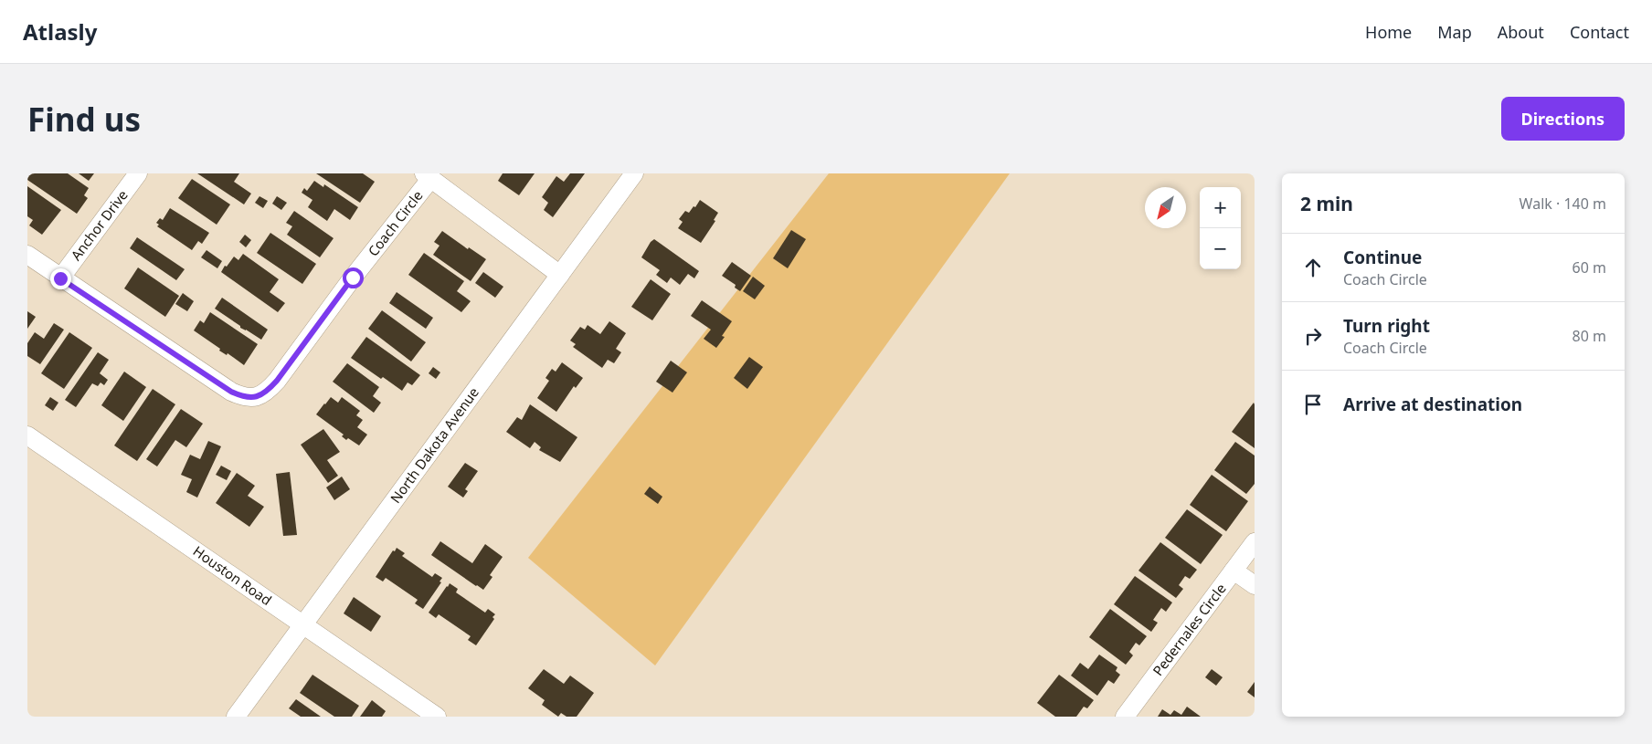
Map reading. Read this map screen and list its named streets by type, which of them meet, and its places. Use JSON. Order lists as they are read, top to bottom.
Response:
{
  "streets": {
    "street": [
      "Coach Circle",
      "Anchor Drive",
      "North Dakota Avenue",
      "Houston Road",
      "Pedernales Circle"
    ]
  },
  "crossings": [
    ["Coach Circle", "Anchor Drive"],
    ["North Dakota Avenue", "Houston Road"]
  ],
  "north": "bottom left",
  "page": {
    "header": "Atlasly",
    "nav": [
      "Home",
      "Map",
      "About",
      "Contact"
    ],
    "buttons": "Directions",
    "title": "Find us",
    "heading": ["2 min", "Walk · 140 m"],
    "map_buttons": ["+", "−"],
    "list": [
      ["Continue", "Coach Circle", "60 m"],
      ["Turn right", "Coach Circle", "80 m"],
      "Arrive at destination"
    ]
  }
}
